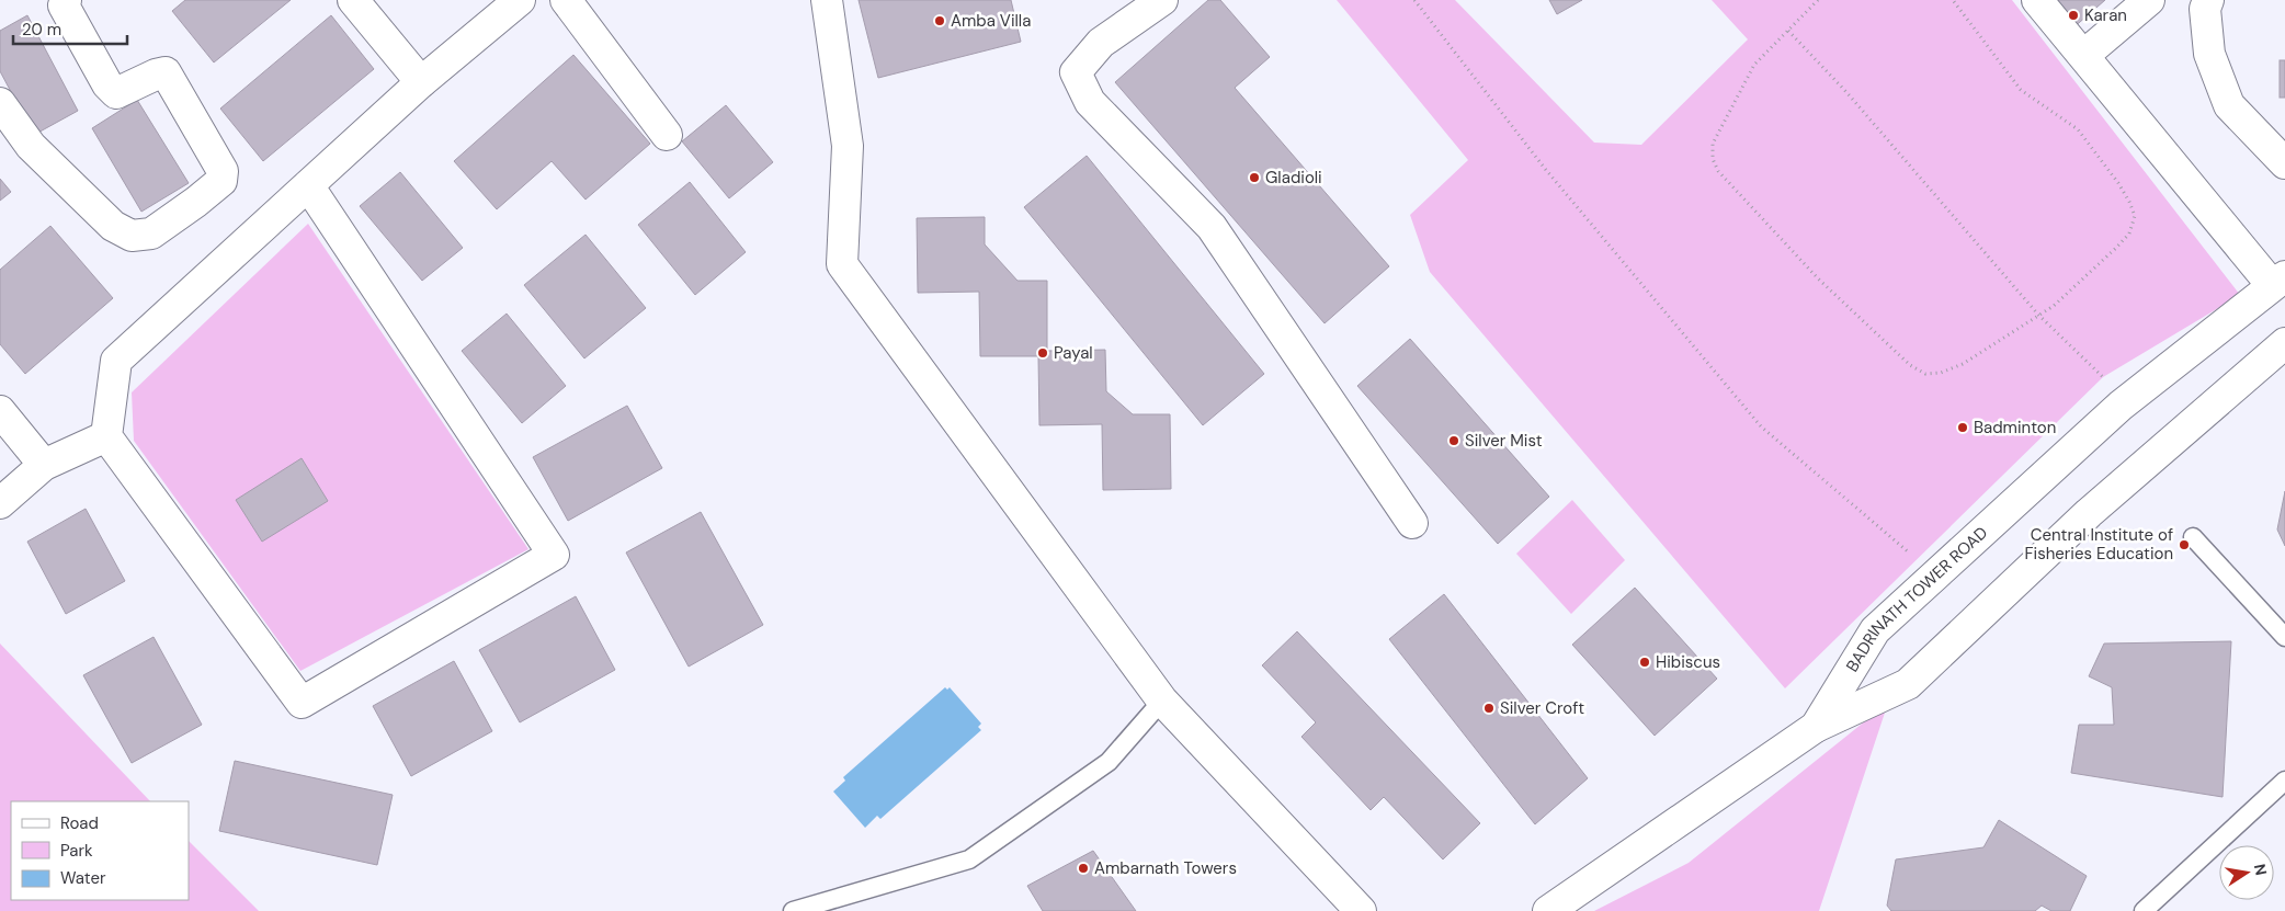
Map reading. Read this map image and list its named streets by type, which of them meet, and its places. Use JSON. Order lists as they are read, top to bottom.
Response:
{
  "streets": {
    "street": ["BADRINATH TOWER ROAD"]
  },
  "places": [
    "Karan",
    "Amba Villa",
    "Gladioli",
    "Payal",
    "Badminton",
    "Silver Mist",
    "Central Institute of Fisheries Education",
    "Hibiscus",
    "Silver Croft",
    "Ambarnath Towers"
  ],
  "legend": ["Road", "Park", "Water"],
  "scale_bar": "20 m",
  "north": "right"
}
